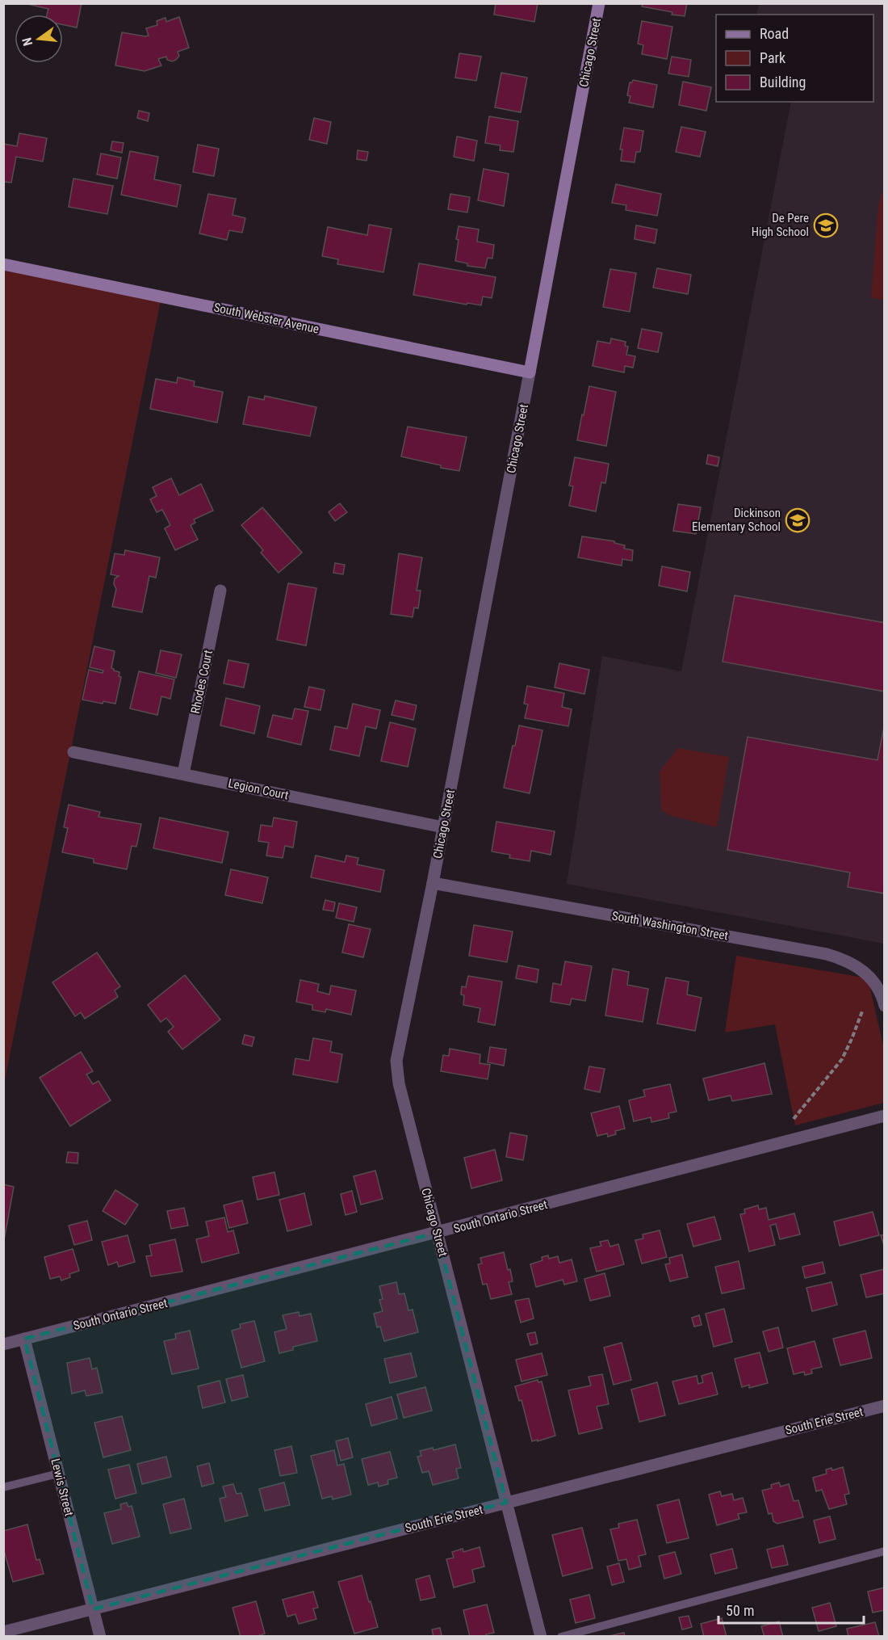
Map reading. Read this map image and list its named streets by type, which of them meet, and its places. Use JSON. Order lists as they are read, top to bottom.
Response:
{
  "streets": {
    "street": [
      "Chicago Street",
      "South Webster Avenue",
      "Rhodes Court",
      "Legion Court",
      "South Washington Street",
      "South Ontario Street",
      "South Erie Street",
      "Lewis Street"
    ]
  },
  "crossings": [
    ["Chicago Street", "South Webster Avenue"],
    ["Chicago Street", "Legion Court"],
    ["Chicago Street", "South Washington Street"],
    ["Chicago Street", "South Ontario Street"],
    ["Chicago Street", "South Erie Street"],
    ["Rhodes Court", "Legion Court"],
    ["South Ontario Street", "Lewis Street"],
    ["South Erie Street", "Lewis Street"]
  ],
  "places": {
    "school or university": ["De Pere High School", "Dickinson Elementary School"]
  },
  "legend": ["Road", "Park", "Building"],
  "scale_bar": "50 m",
  "north": "left"
}
